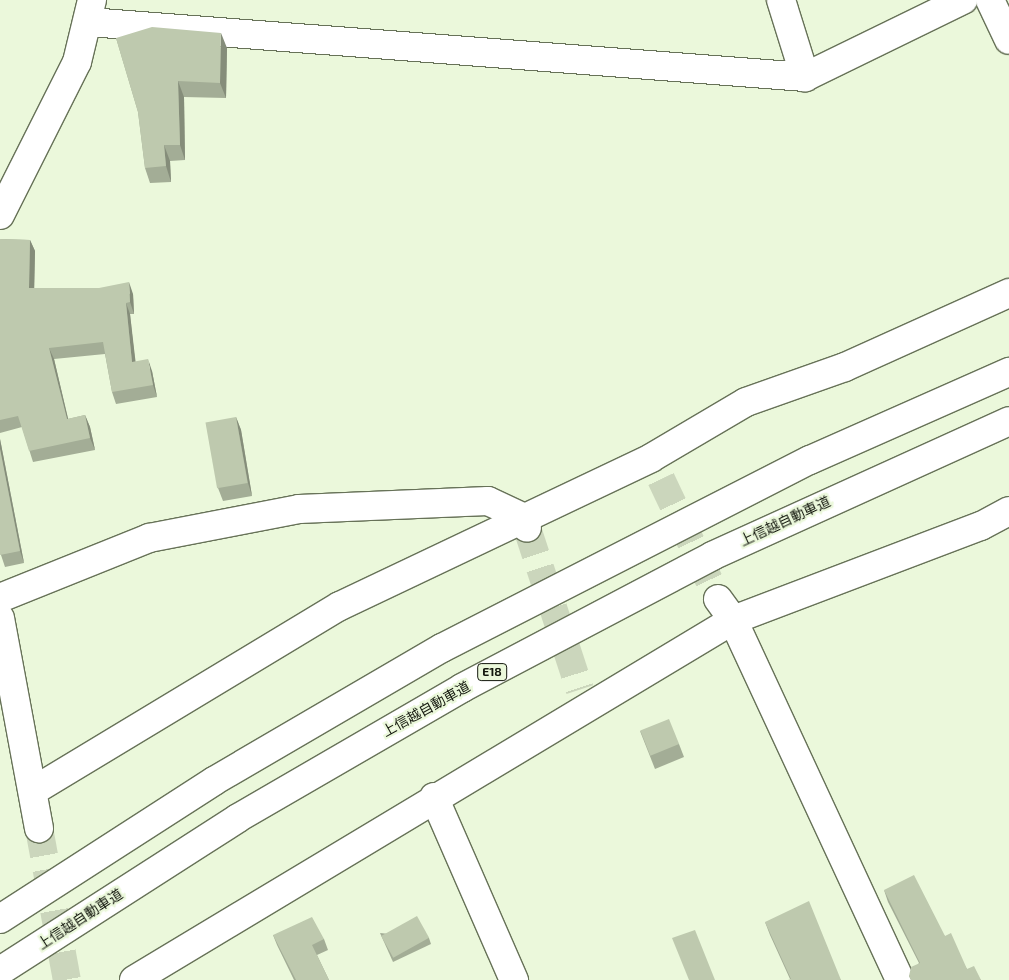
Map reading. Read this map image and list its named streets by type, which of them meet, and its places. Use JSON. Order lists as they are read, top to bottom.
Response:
{
  "streets": {
    "main road": ["上信越自動車道", "E18"]
  }
}
